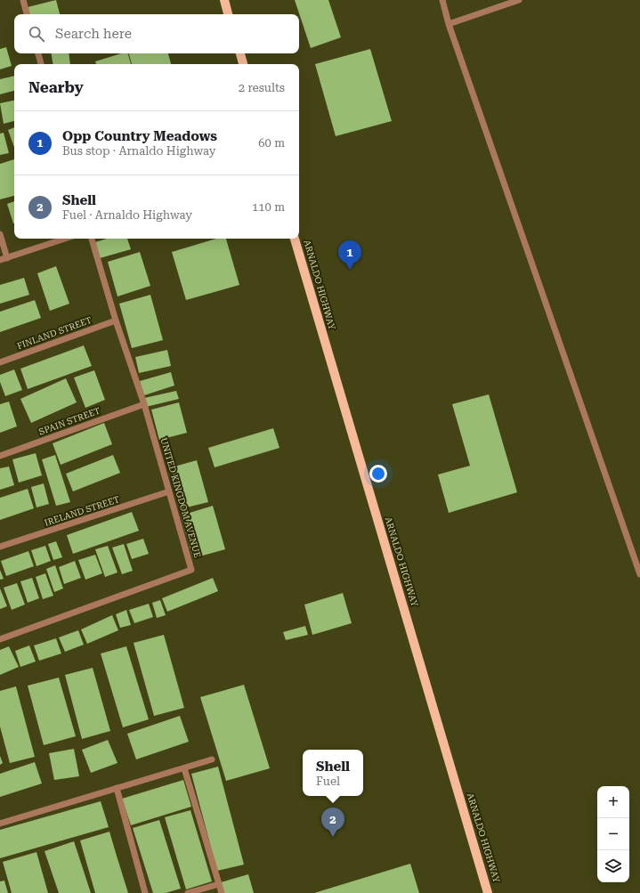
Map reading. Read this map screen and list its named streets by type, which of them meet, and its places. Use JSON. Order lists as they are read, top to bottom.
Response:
{
  "streets": {
    "main road": ["ARNALDO HIGHWAY"],
    "street": [
      "FINLAND STREET",
      "SPAIN STREET",
      "UNITED KINGDOM AVENUE",
      "IRELAND STREET"
    ]
  },
  "crossings": [
    ["FINLAND STREET", "UNITED KINGDOM AVENUE"],
    ["SPAIN STREET", "UNITED KINGDOM AVENUE"],
    ["UNITED KINGDOM AVENUE", "IRELAND STREET"]
  ],
  "page": {
    "search": "Search here",
    "heading": ["Nearby", "2 results"],
    "list": [
      {
        "mark": "1",
        "name": "Opp Country Meadows",
        "note": "Bus stop · Arnaldo Highway",
        "value": "60 m"
      },
      {
        "mark": "2",
        "name": "Shell",
        "note": "Fuel · Arnaldo Highway",
        "value": "110 m"
      }
    ],
    "pins": ["1", "2"],
    "popup": ["Shell", "Fuel"],
    "map_buttons": ["+", "−"]
  }
}
